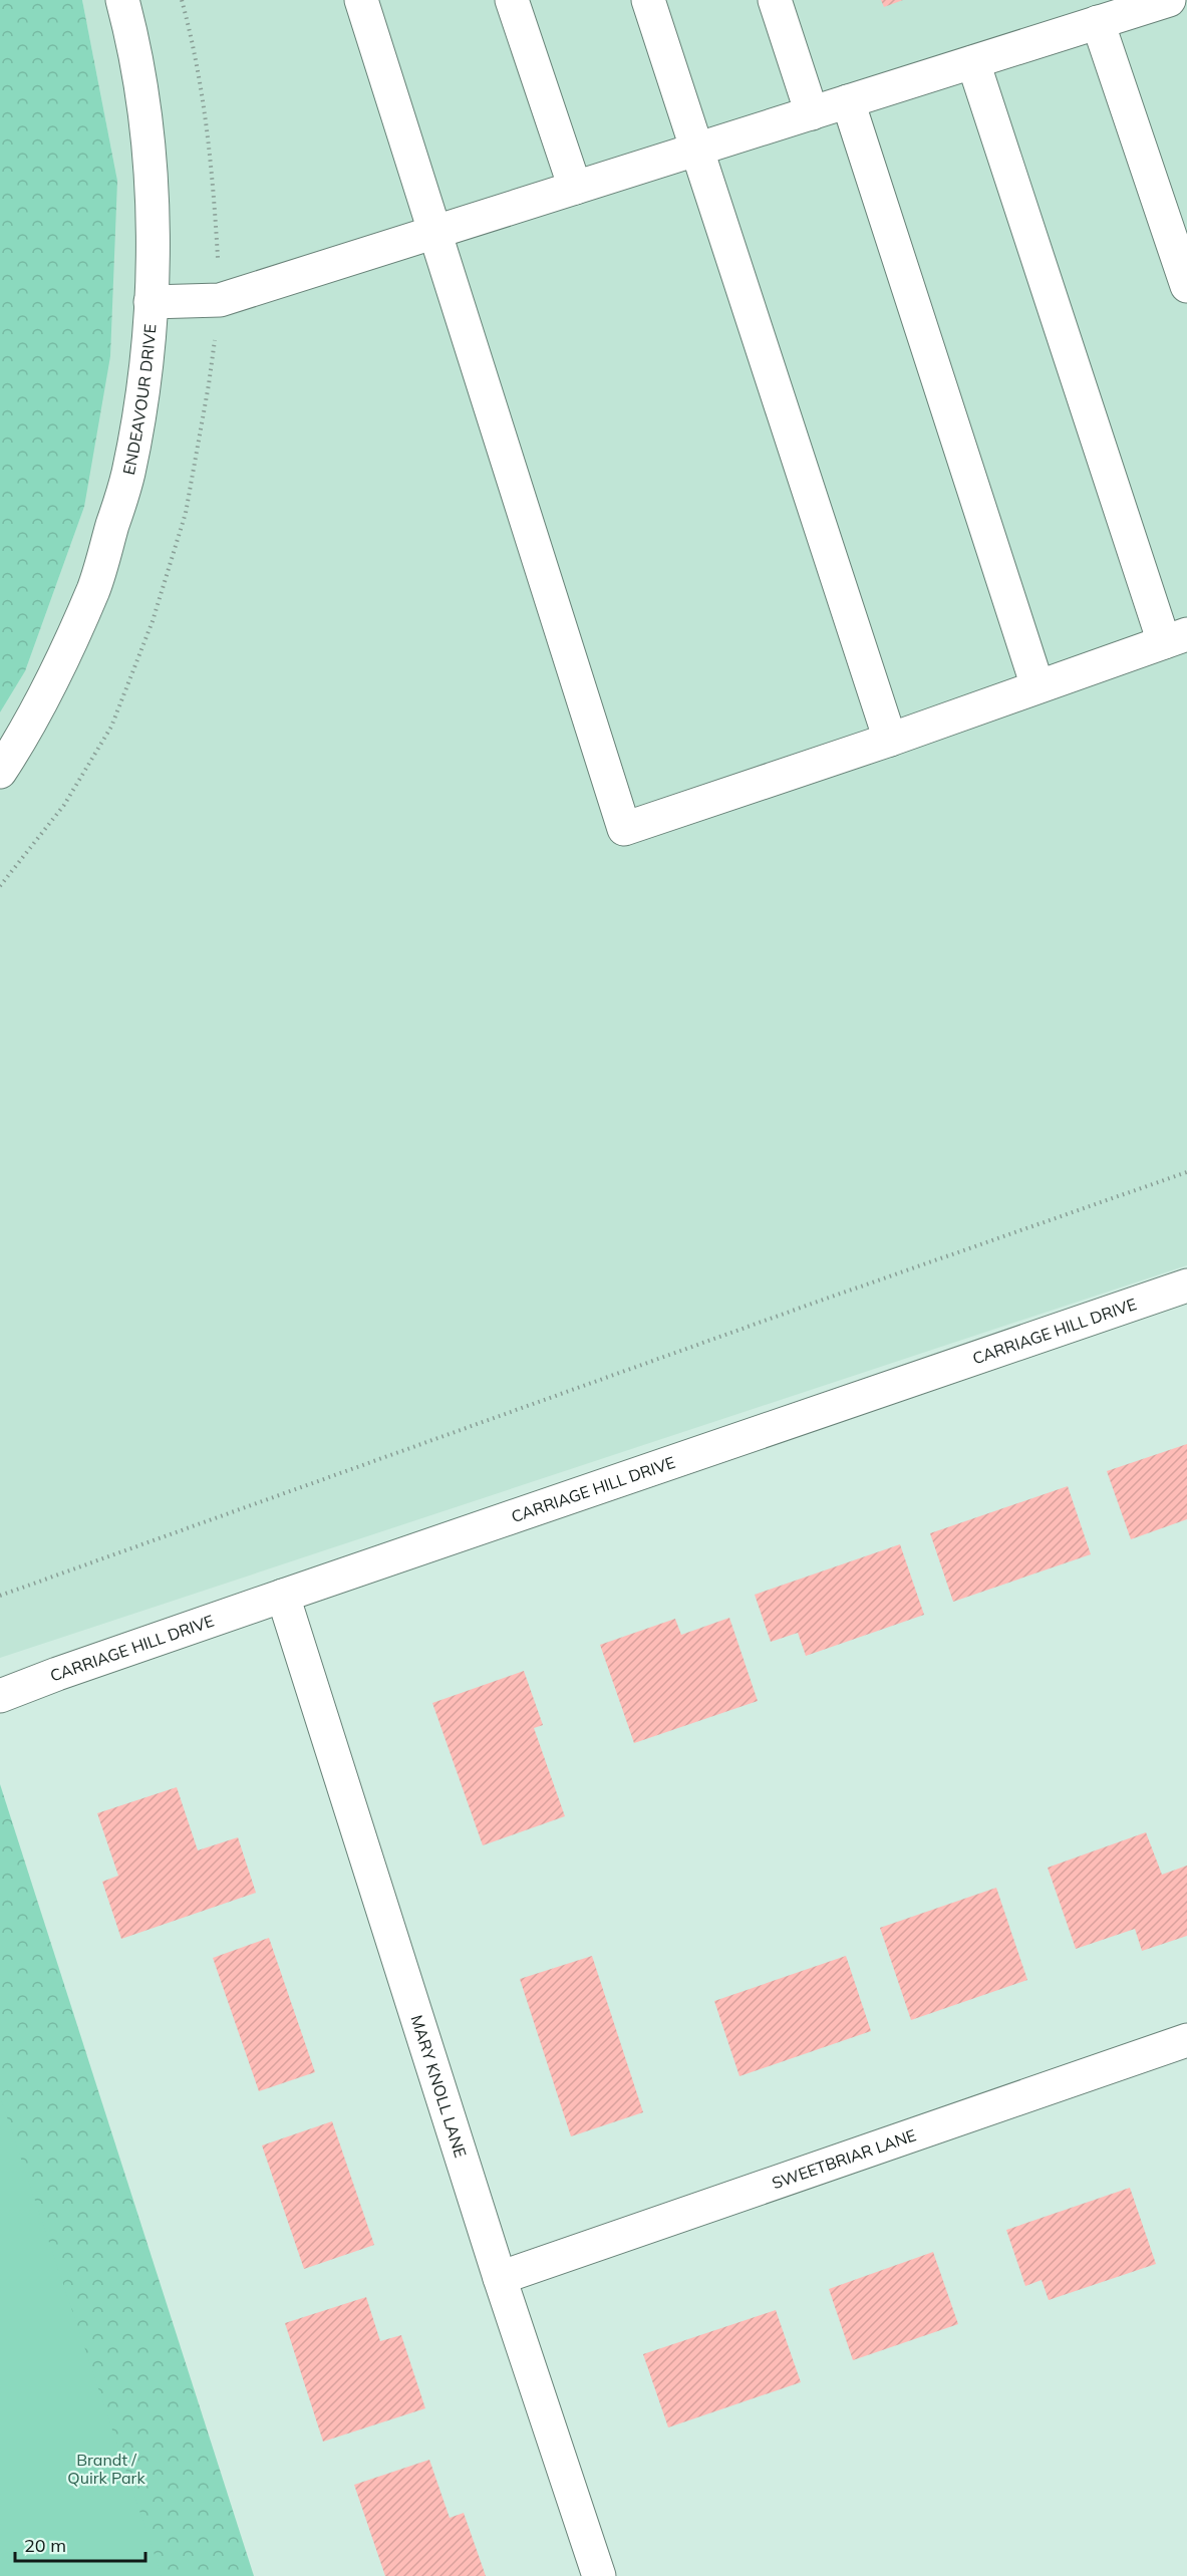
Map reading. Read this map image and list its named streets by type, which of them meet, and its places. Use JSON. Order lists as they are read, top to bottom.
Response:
{
  "streets": {
    "street": [
      "ENDEAVOUR DRIVE",
      "CARRIAGE HILL DRIVE",
      "MARY KNOLL LANE",
      "SWEETBRIAR LANE"
    ]
  },
  "crossings": [
    ["CARRIAGE HILL DRIVE", "MARY KNOLL LANE"],
    ["MARY KNOLL LANE", "SWEETBRIAR LANE"]
  ],
  "parks": ["Brandt / Quirk Park"],
  "scale_bar": "20 m"
}
